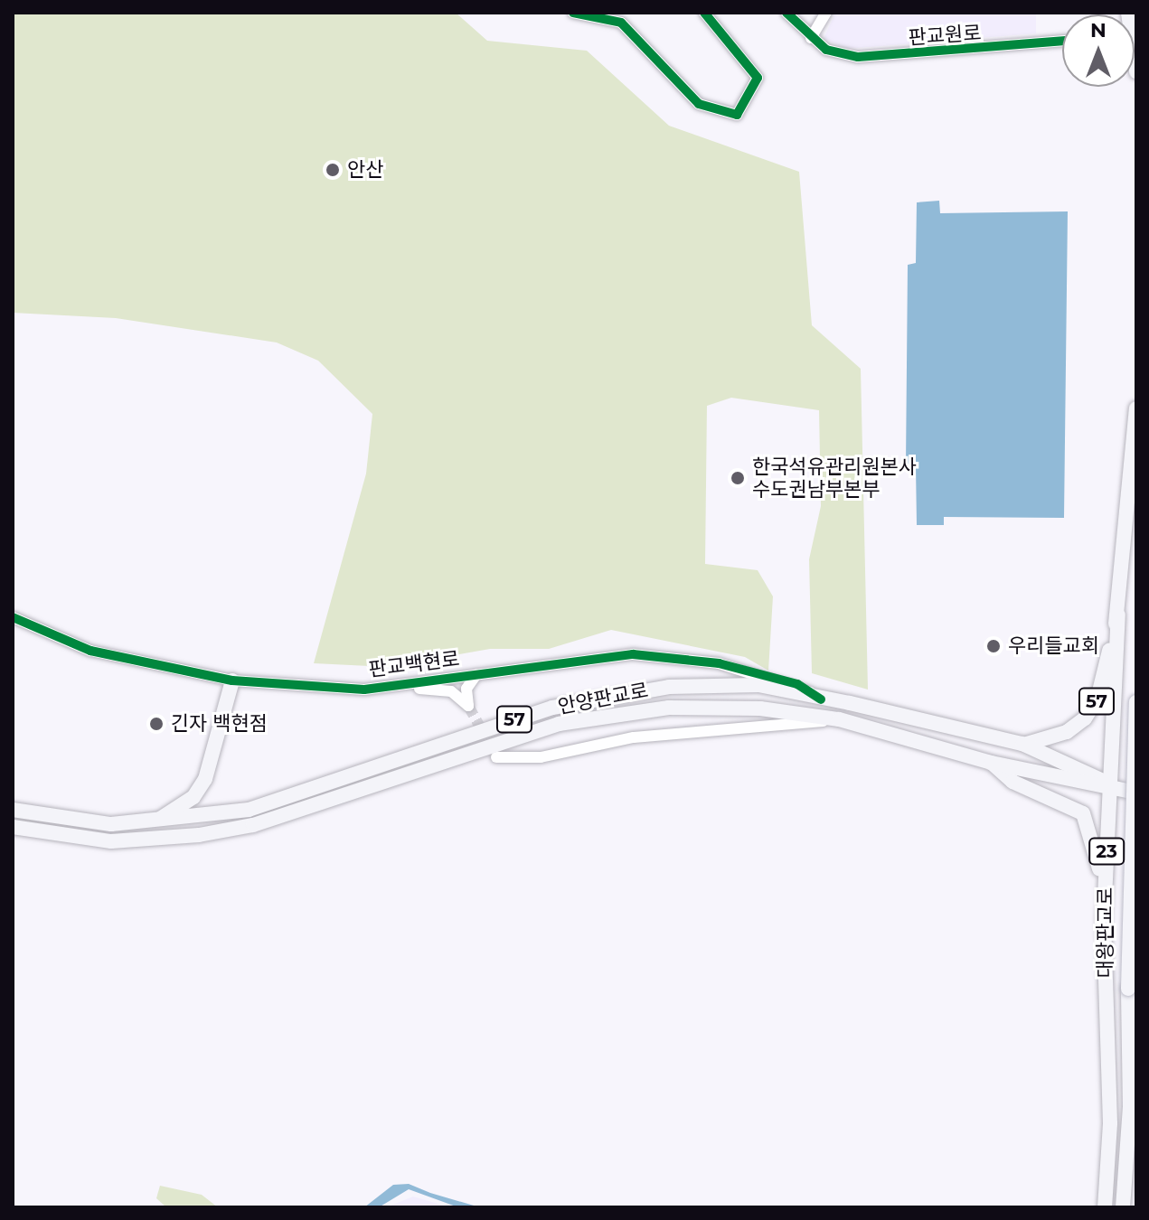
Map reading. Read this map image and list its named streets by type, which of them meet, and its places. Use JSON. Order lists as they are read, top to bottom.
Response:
{
  "streets": {
    "main road": [
      "안양판교로",
      "57",
      "23",
      "대왕판교로"
    ],
    "street": ["판교원로", "판교백현로"]
  },
  "crossings": [
    ["판교백현로", "안양판교로"],
    ["안양판교로", "57"],
    ["안양판교로", "대왕판교로"],
    ["57", "대왕판교로"]
  ],
  "places": [
    "안산",
    "한국석유관리원본사 수도권남부본부",
    "우리들교회",
    "긴자 백현점"
  ],
  "north": "top"
}
